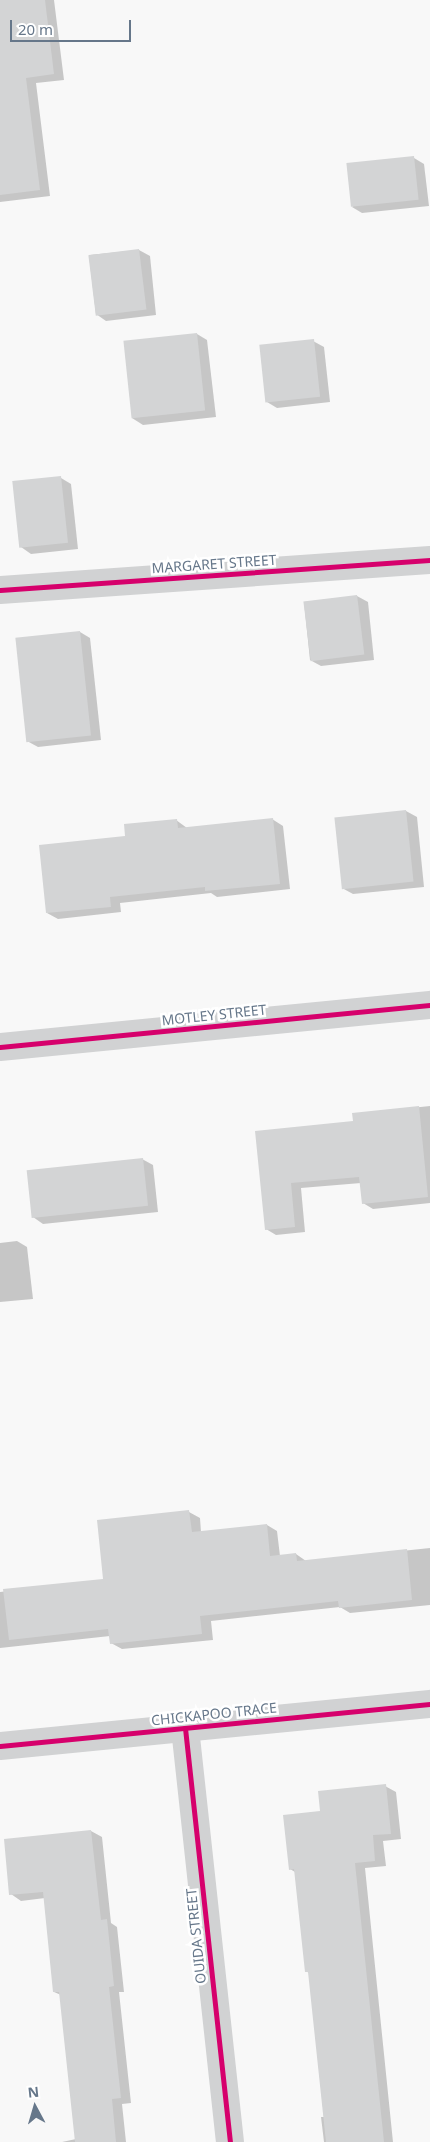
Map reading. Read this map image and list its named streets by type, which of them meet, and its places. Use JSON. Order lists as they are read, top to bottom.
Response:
{
  "streets": {
    "street": [
      "MARGARET STREET",
      "MOTLEY STREET",
      "CHICKAPOO TRACE",
      "OUIDA STREET"
    ]
  },
  "crossings": [
    ["CHICKAPOO TRACE", "OUIDA STREET"]
  ],
  "scale_bar": "20 m",
  "north": "top"
}
